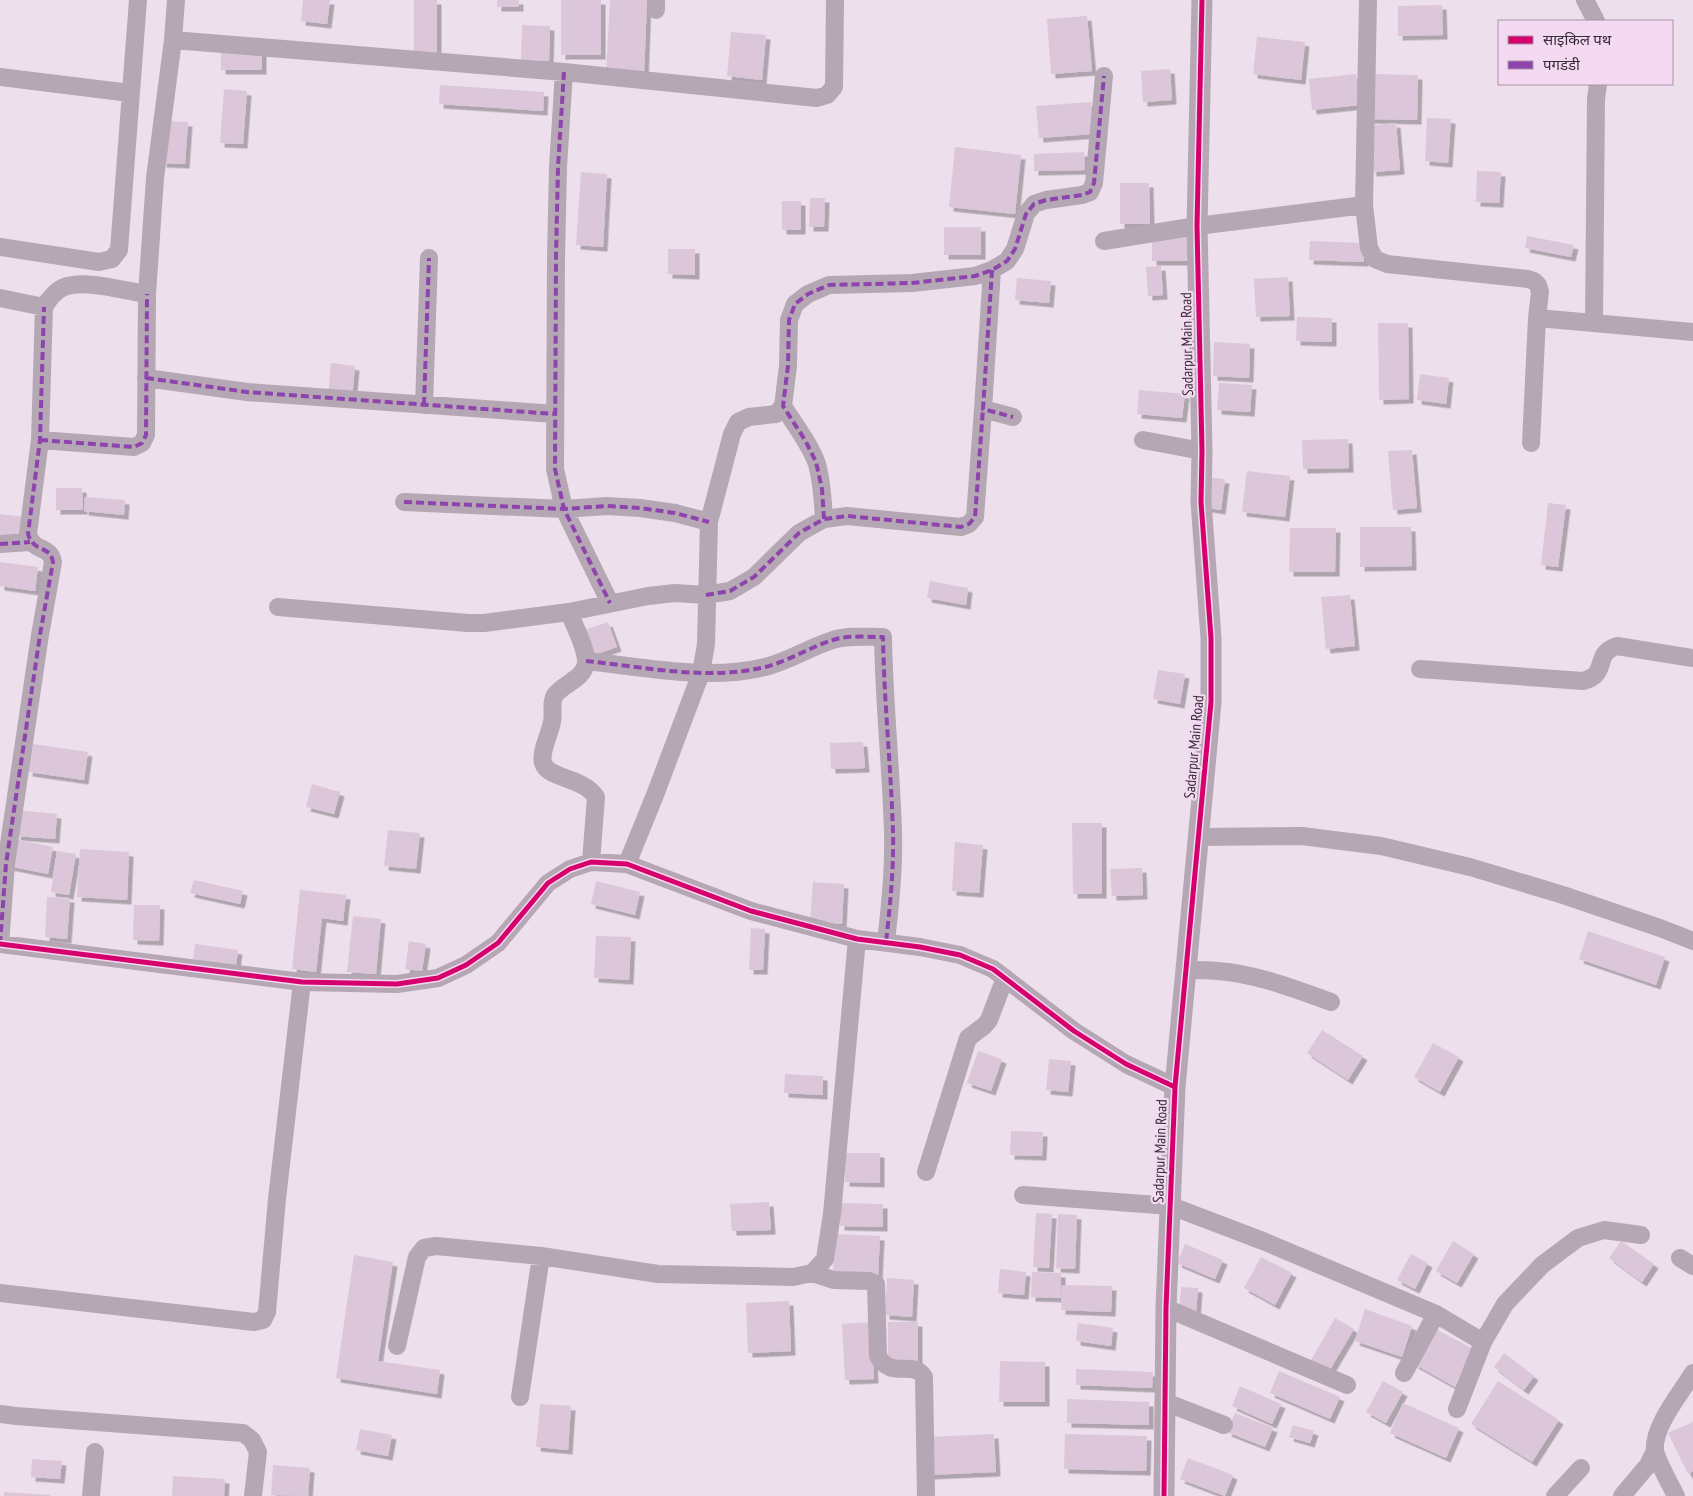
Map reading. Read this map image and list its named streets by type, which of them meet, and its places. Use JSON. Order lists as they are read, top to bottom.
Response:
{
  "streets": {
    "street": ["Sadarpur Main Road"]
  },
  "legend": ["साइकिल पथ", "पगडंडी"]
}
